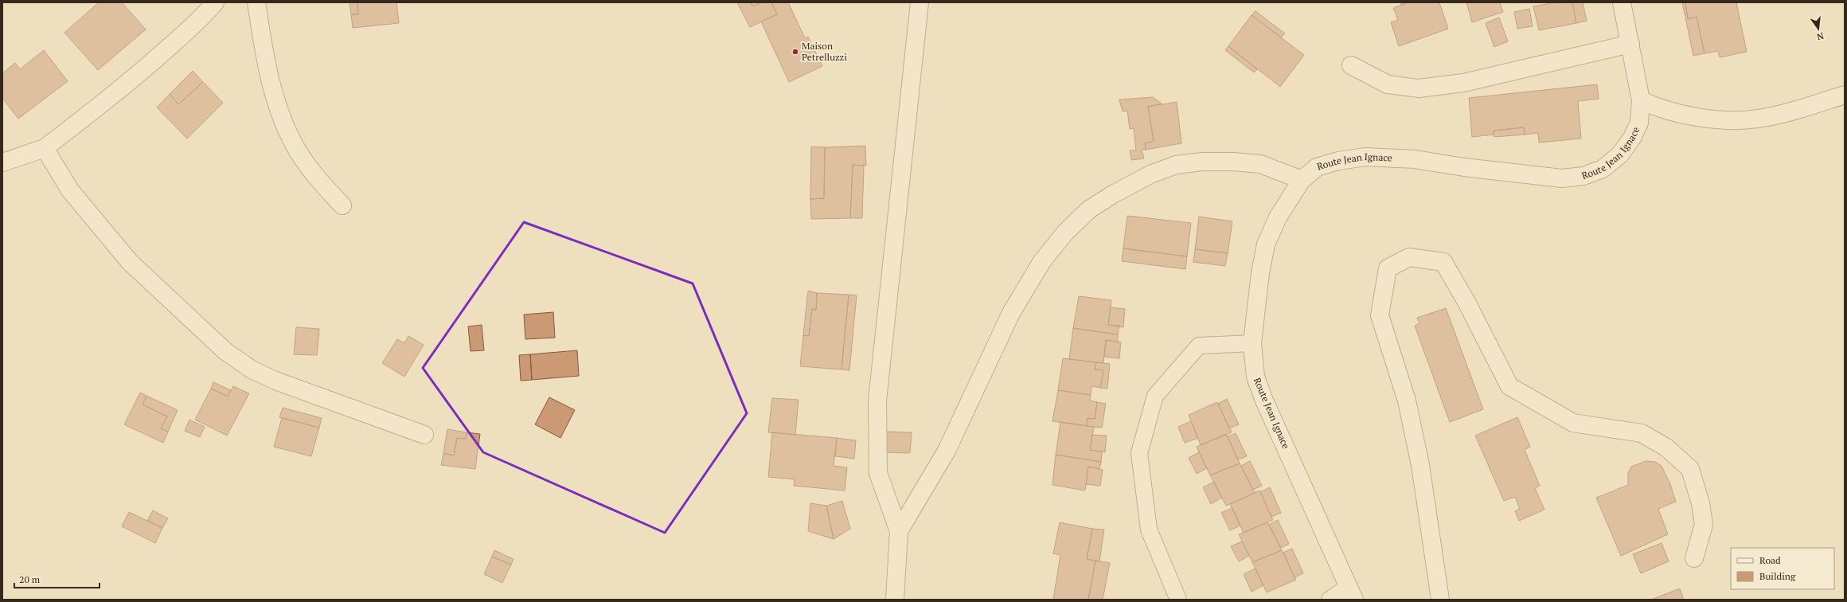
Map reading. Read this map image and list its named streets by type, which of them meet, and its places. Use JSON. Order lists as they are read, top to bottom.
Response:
{
  "streets": {
    "street": ["Route Jean Ignace"]
  },
  "places": ["Maison Petrelluzzi"],
  "legend": ["Road", "Building"],
  "scale_bar": "20 m",
  "north": "bottom"
}
